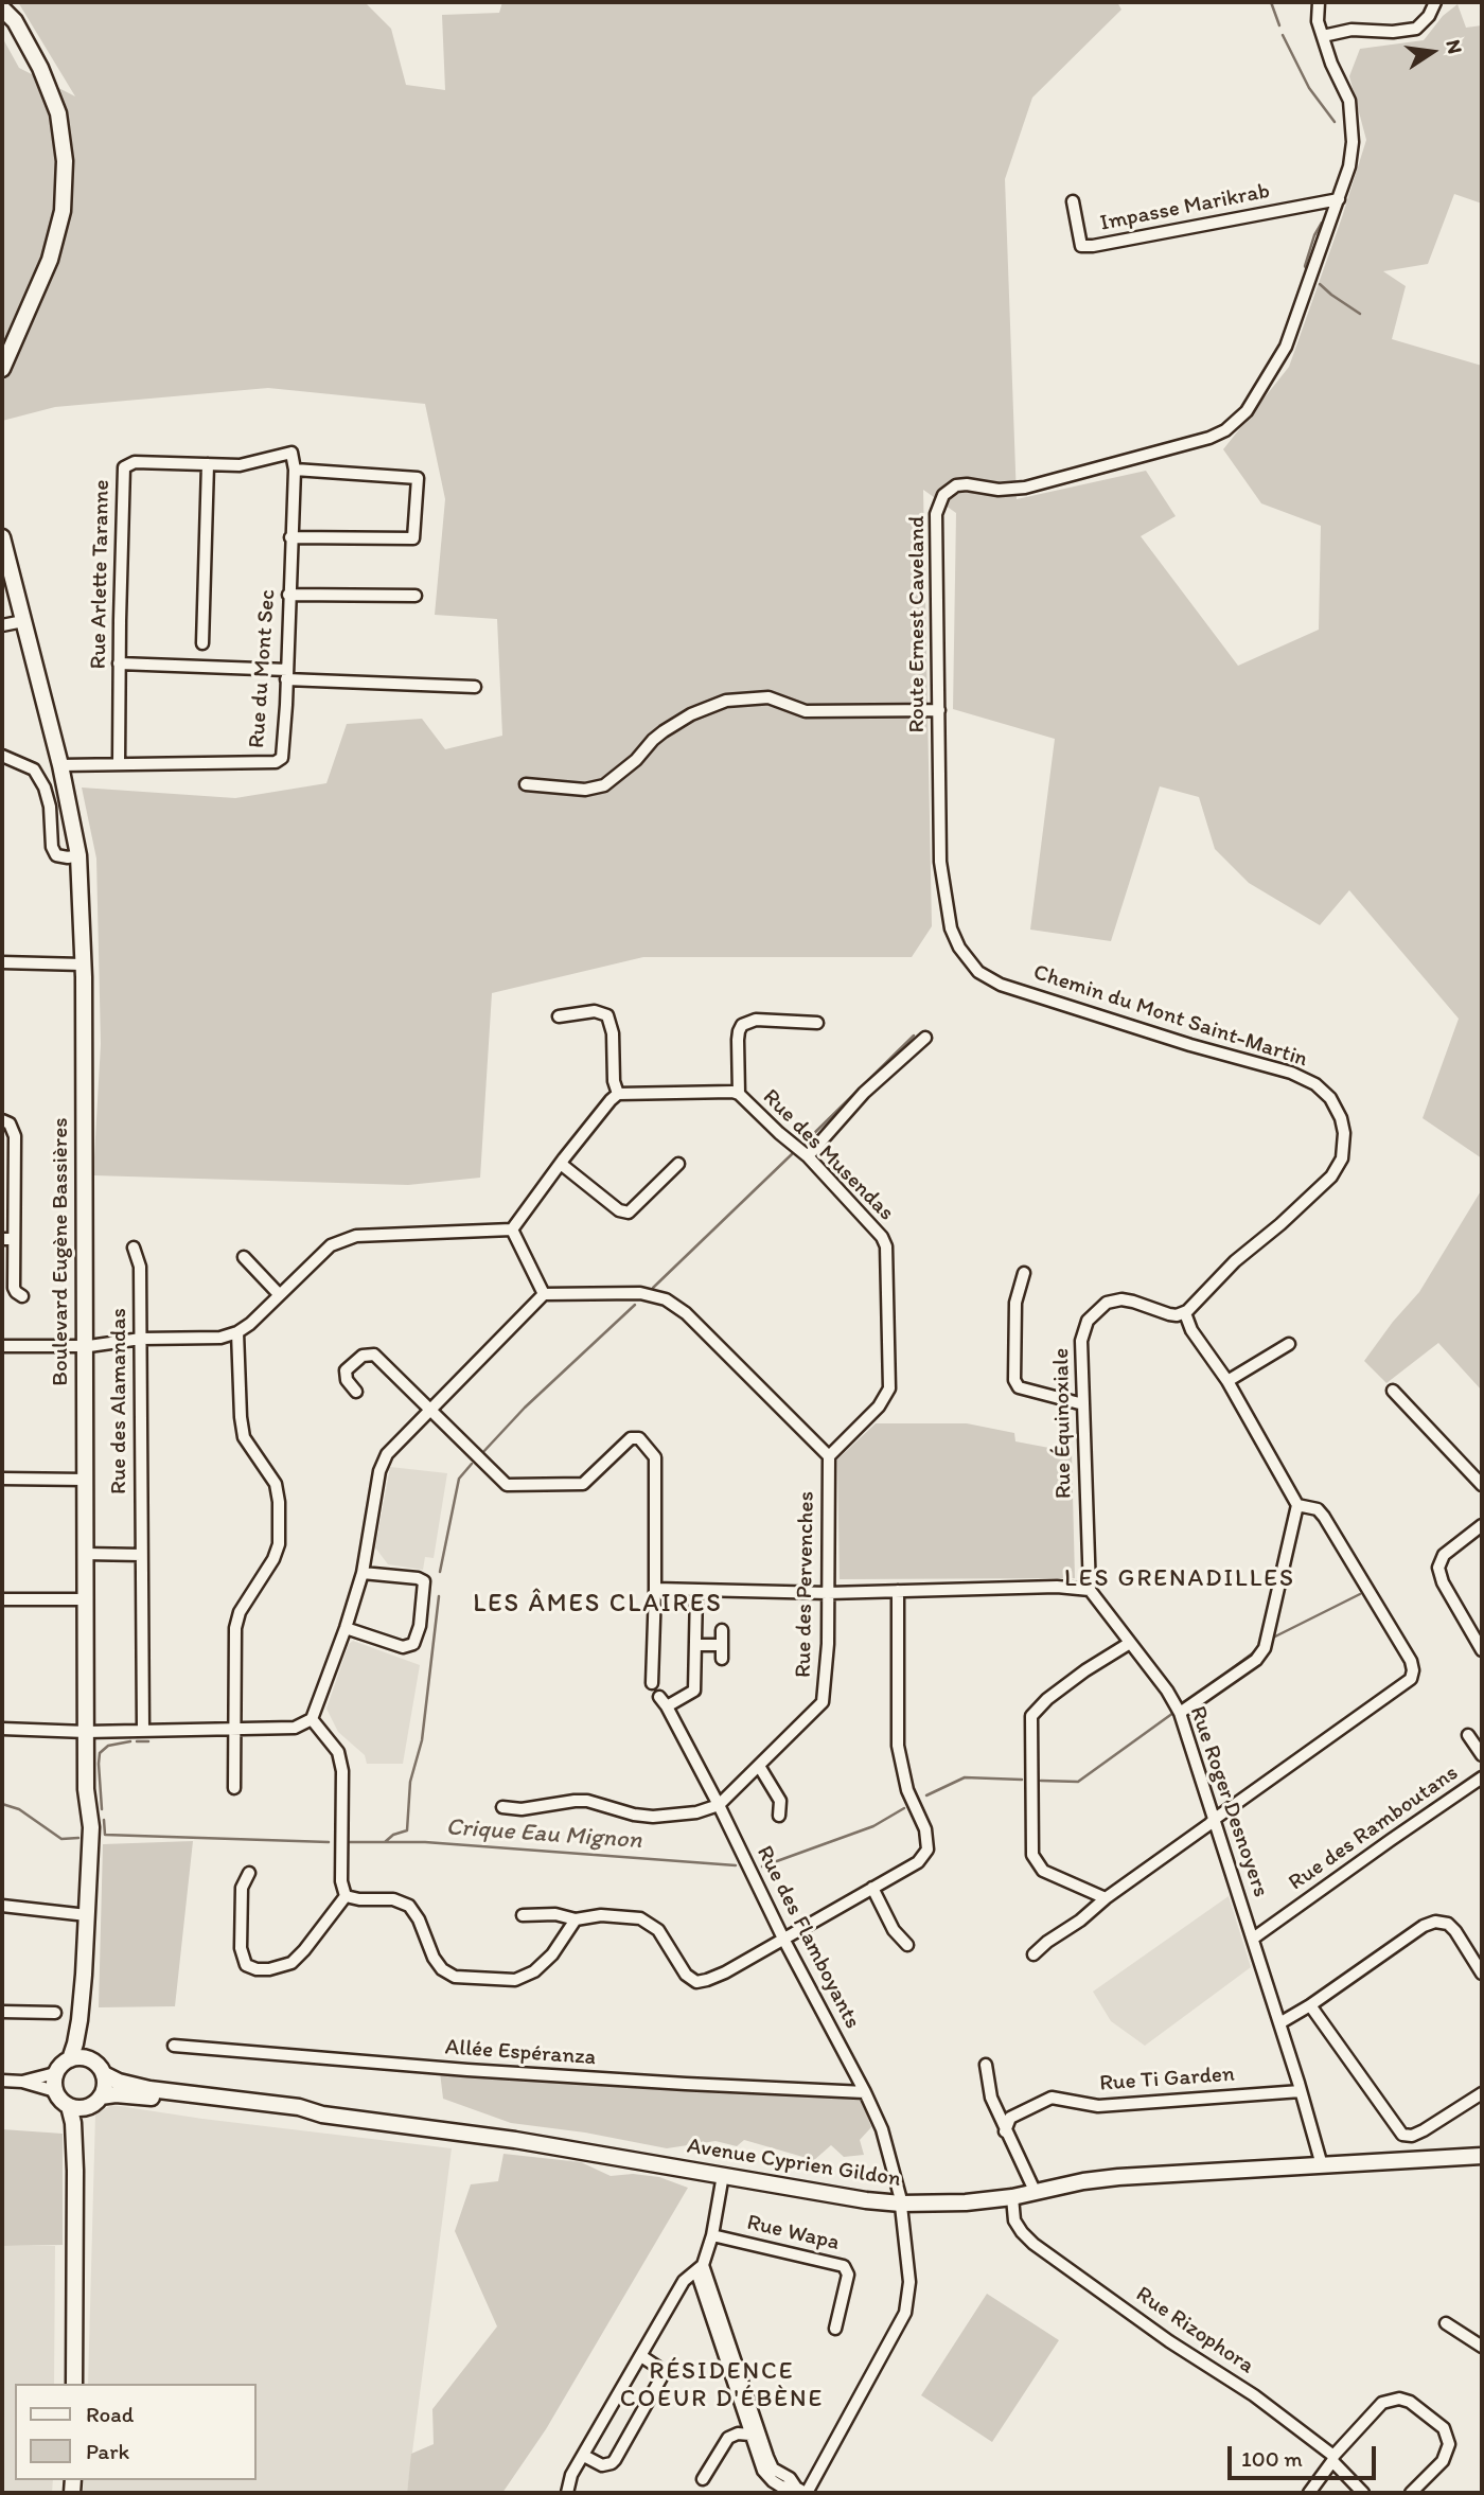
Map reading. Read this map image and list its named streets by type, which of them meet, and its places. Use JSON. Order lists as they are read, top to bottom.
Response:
{
  "streets": {
    "street": [
      "Impasse Marikrab",
      "Rue Arlette Taranne",
      "Route Ernest Caveland",
      "Rue du Mont Sec",
      "Chemin du Mont Saint-Martin",
      "Rue des Musendas",
      "Boulevard Eugène Bassières",
      "Rue des Alamandas",
      "Rue Équinoxiale",
      "Rue des Pervenches",
      "Rue Roger Desnoyers",
      "Rue des Ramboutans",
      "Rue des Flamboyants",
      "Allée Espéranza",
      "Rue Ti Garden",
      "Avenue Cyprien Gildon",
      "Rue Wapa",
      "Rue Rizophora"
    ]
  },
  "crossings": [
    ["Impasse Marikrab", "Route Ernest Caveland"],
    ["Rue Arlette Taranne", "Rue du Mont Sec"],
    ["Route Ernest Caveland", "Chemin du Mont Saint-Martin"],
    ["Rue du Mont Sec", "Boulevard Eugène Bassières"],
    ["Chemin du Mont Saint-Martin", "Rue Équinoxiale"],
    ["Rue des Musendas", "Rue des Pervenches"],
    ["Boulevard Eugène Bassières", "Avenue Cyprien Gildon"],
    ["Rue Équinoxiale", "Rue Roger Desnoyers"],
    ["Rue des Pervenches", "Rue des Flamboyants"],
    ["Rue Roger Desnoyers", "Rue des Ramboutans"],
    ["Rue Roger Desnoyers", "Rue Ti Garden"],
    ["Rue Roger Desnoyers", "Avenue Cyprien Gildon"],
    ["Rue des Flamboyants", "Allée Espéranza"],
    ["Rue des Flamboyants", "Avenue Cyprien Gildon"],
    ["Avenue Cyprien Gildon", "Rue Rizophora"]
  ],
  "districts": ["LES GRENADILLES", "LES ÂMES CLAIRES", "RÉSIDENCE COEUR D'ÉBÈNE"],
  "water": ["Crique Eau Mignon"],
  "legend": ["Road", "Park"],
  "scale_bar": "100 m",
  "north": "right"
}
